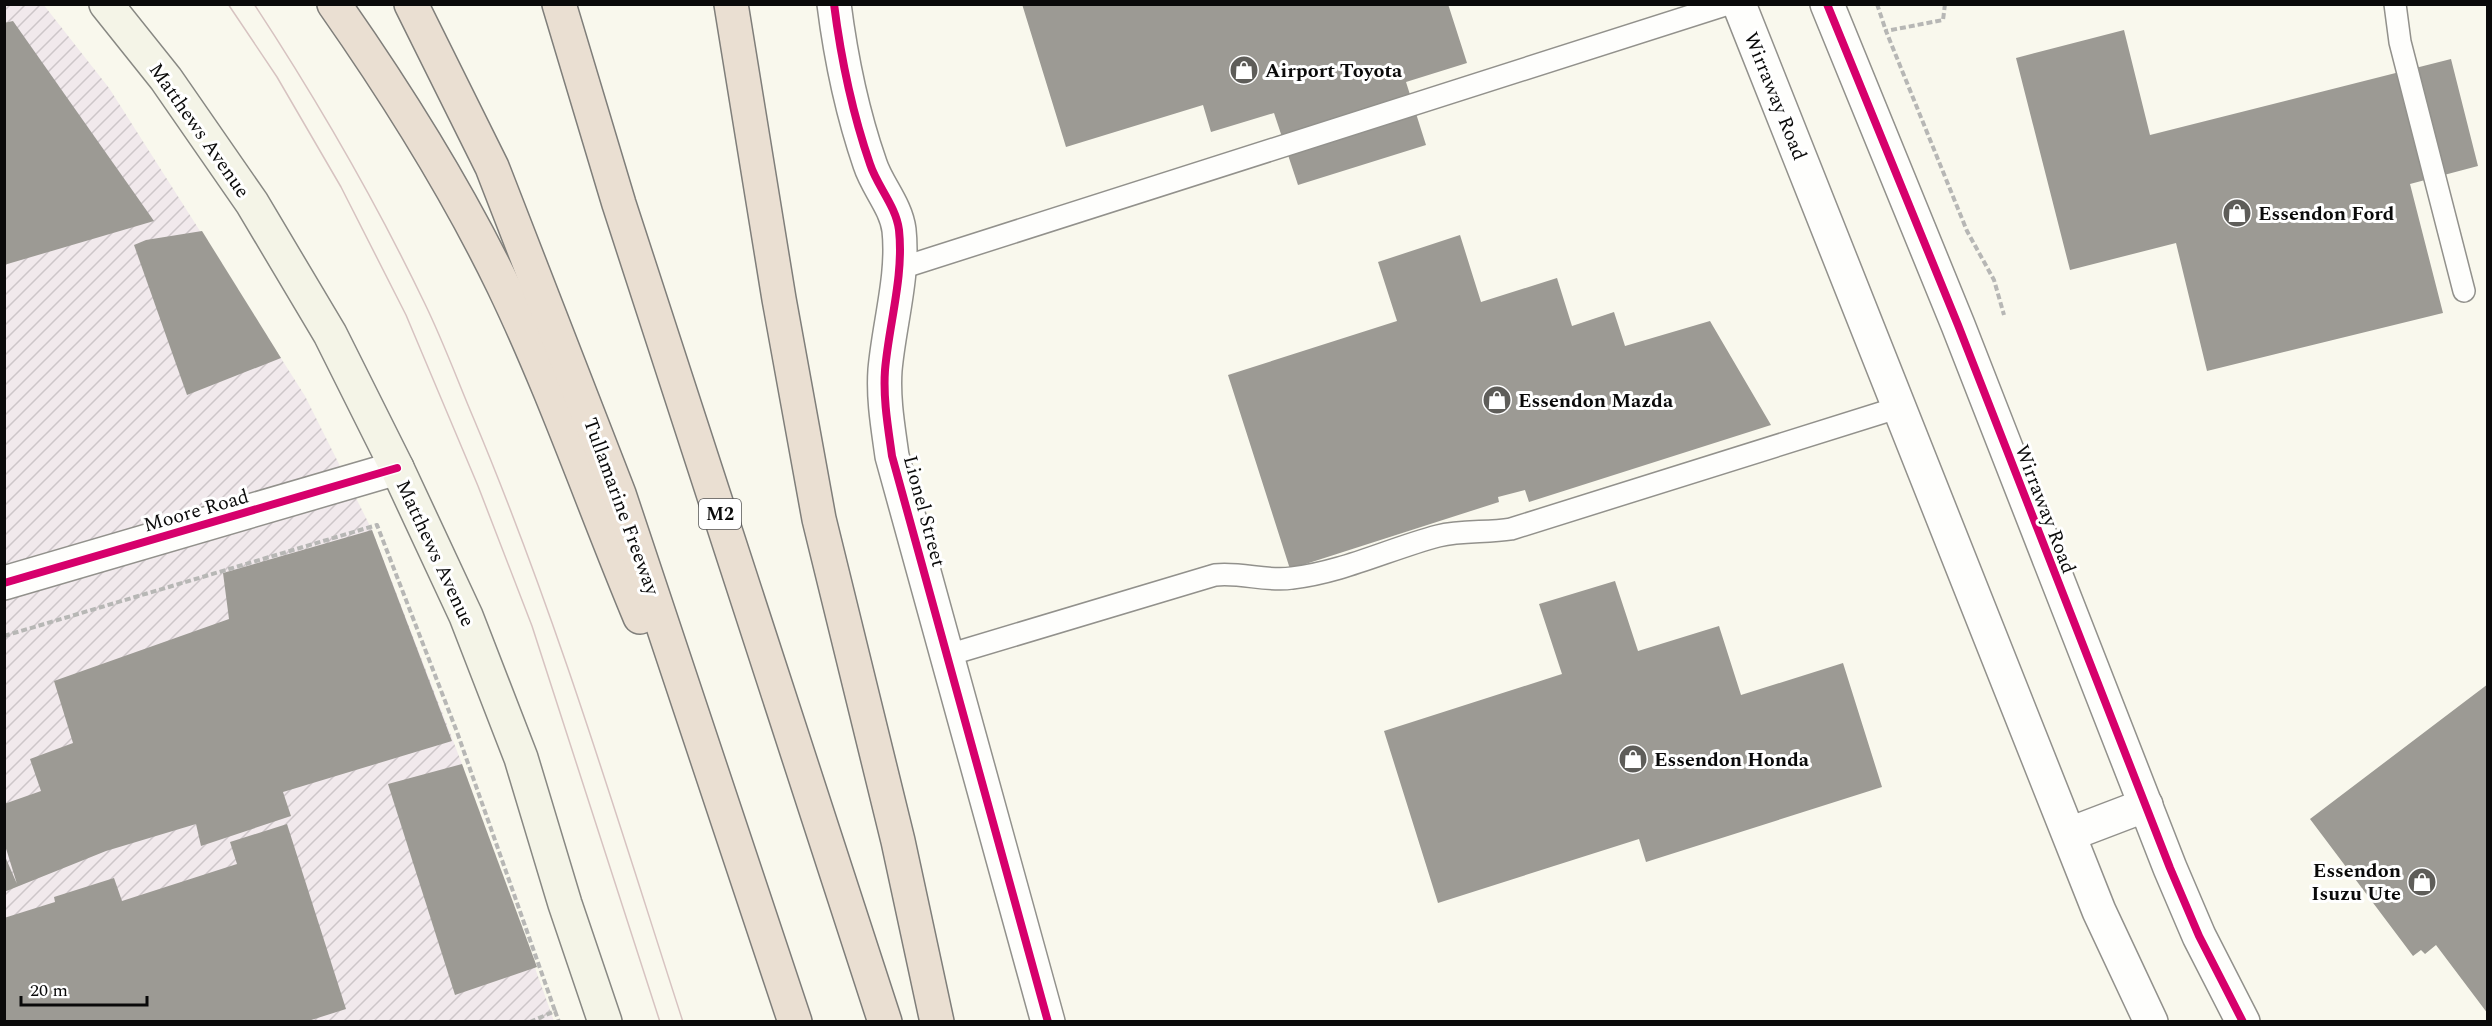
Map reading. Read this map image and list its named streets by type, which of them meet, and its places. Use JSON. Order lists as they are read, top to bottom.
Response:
{
  "streets": {
    "highway": ["Tullamarine Freeway", "M2"],
    "main road": ["Matthews Avenue"],
    "street": ["Wirraway Road", "Moore Road", "Lionel Street"]
  },
  "crossings": [
    ["Matthews Avenue", "Moore Road"]
  ],
  "places": {
    "shop": [
      "Airport Toyota",
      "Essendon Ford",
      "Essendon Mazda",
      "Essendon Honda",
      "Essendon Isuzu Ute"
    ]
  },
  "scale_bar": "20 m"
}
